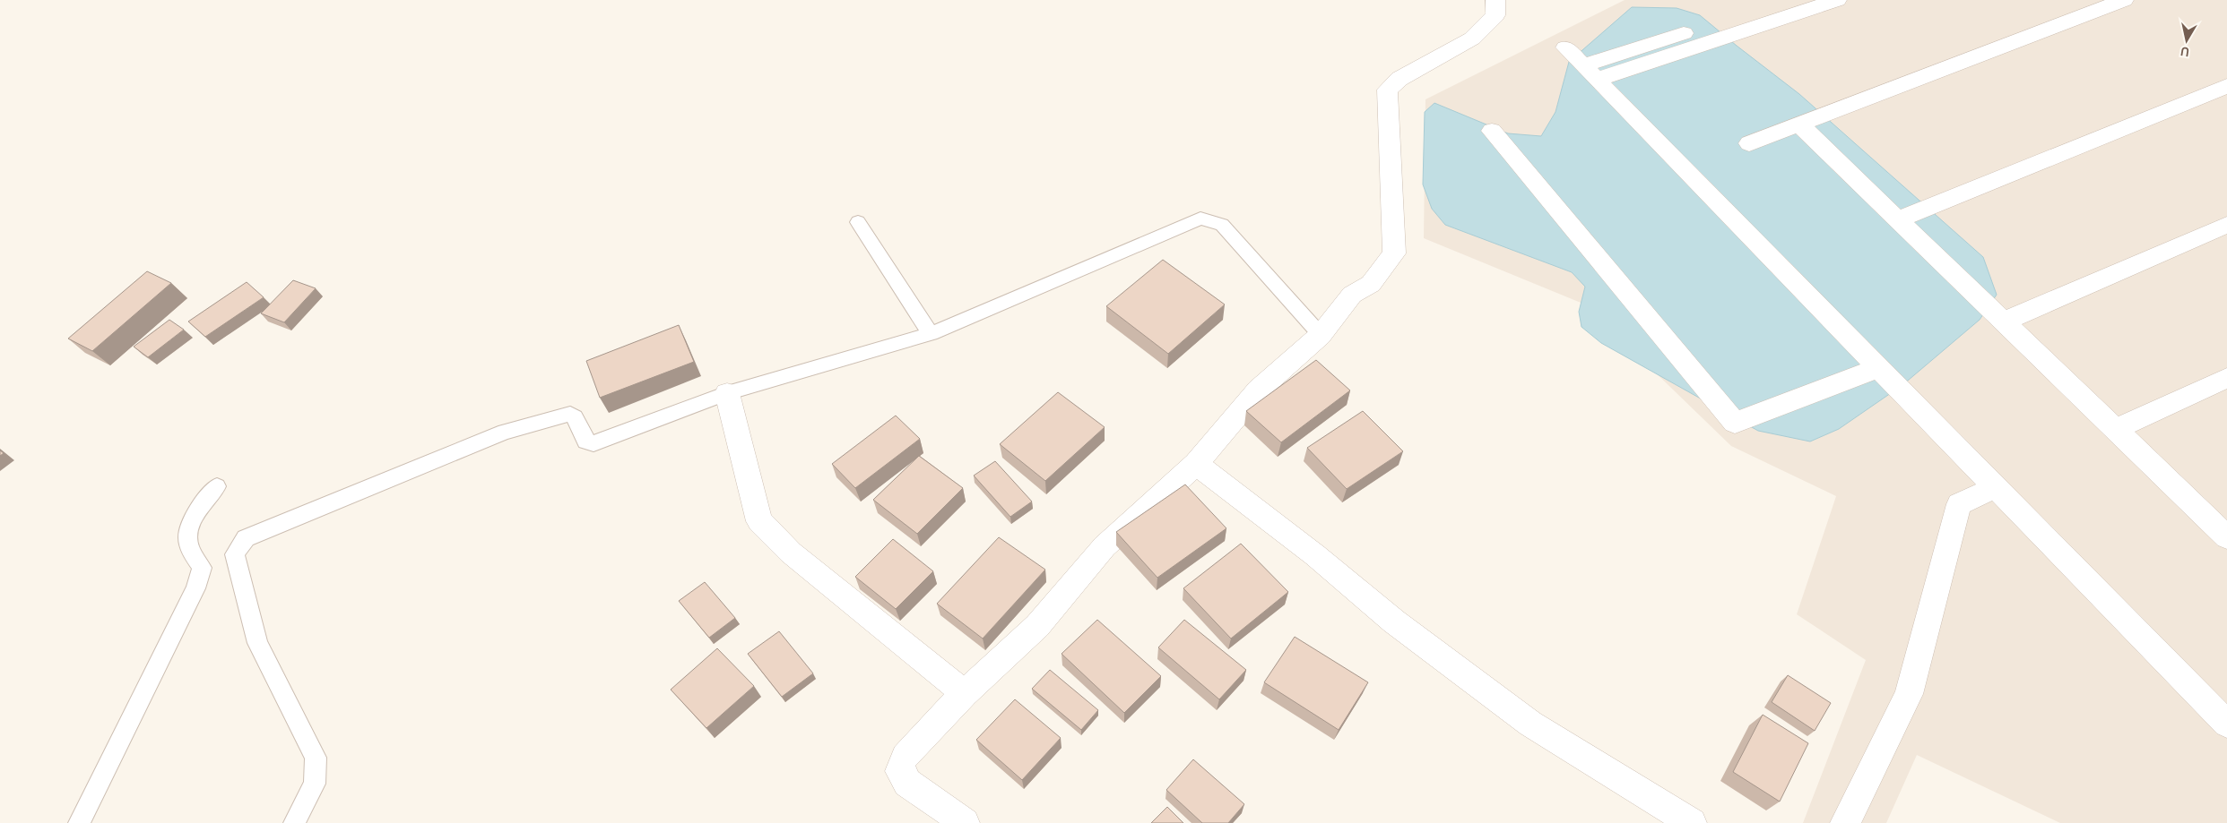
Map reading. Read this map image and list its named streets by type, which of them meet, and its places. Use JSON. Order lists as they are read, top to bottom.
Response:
{
  "north": "bottom"
}
